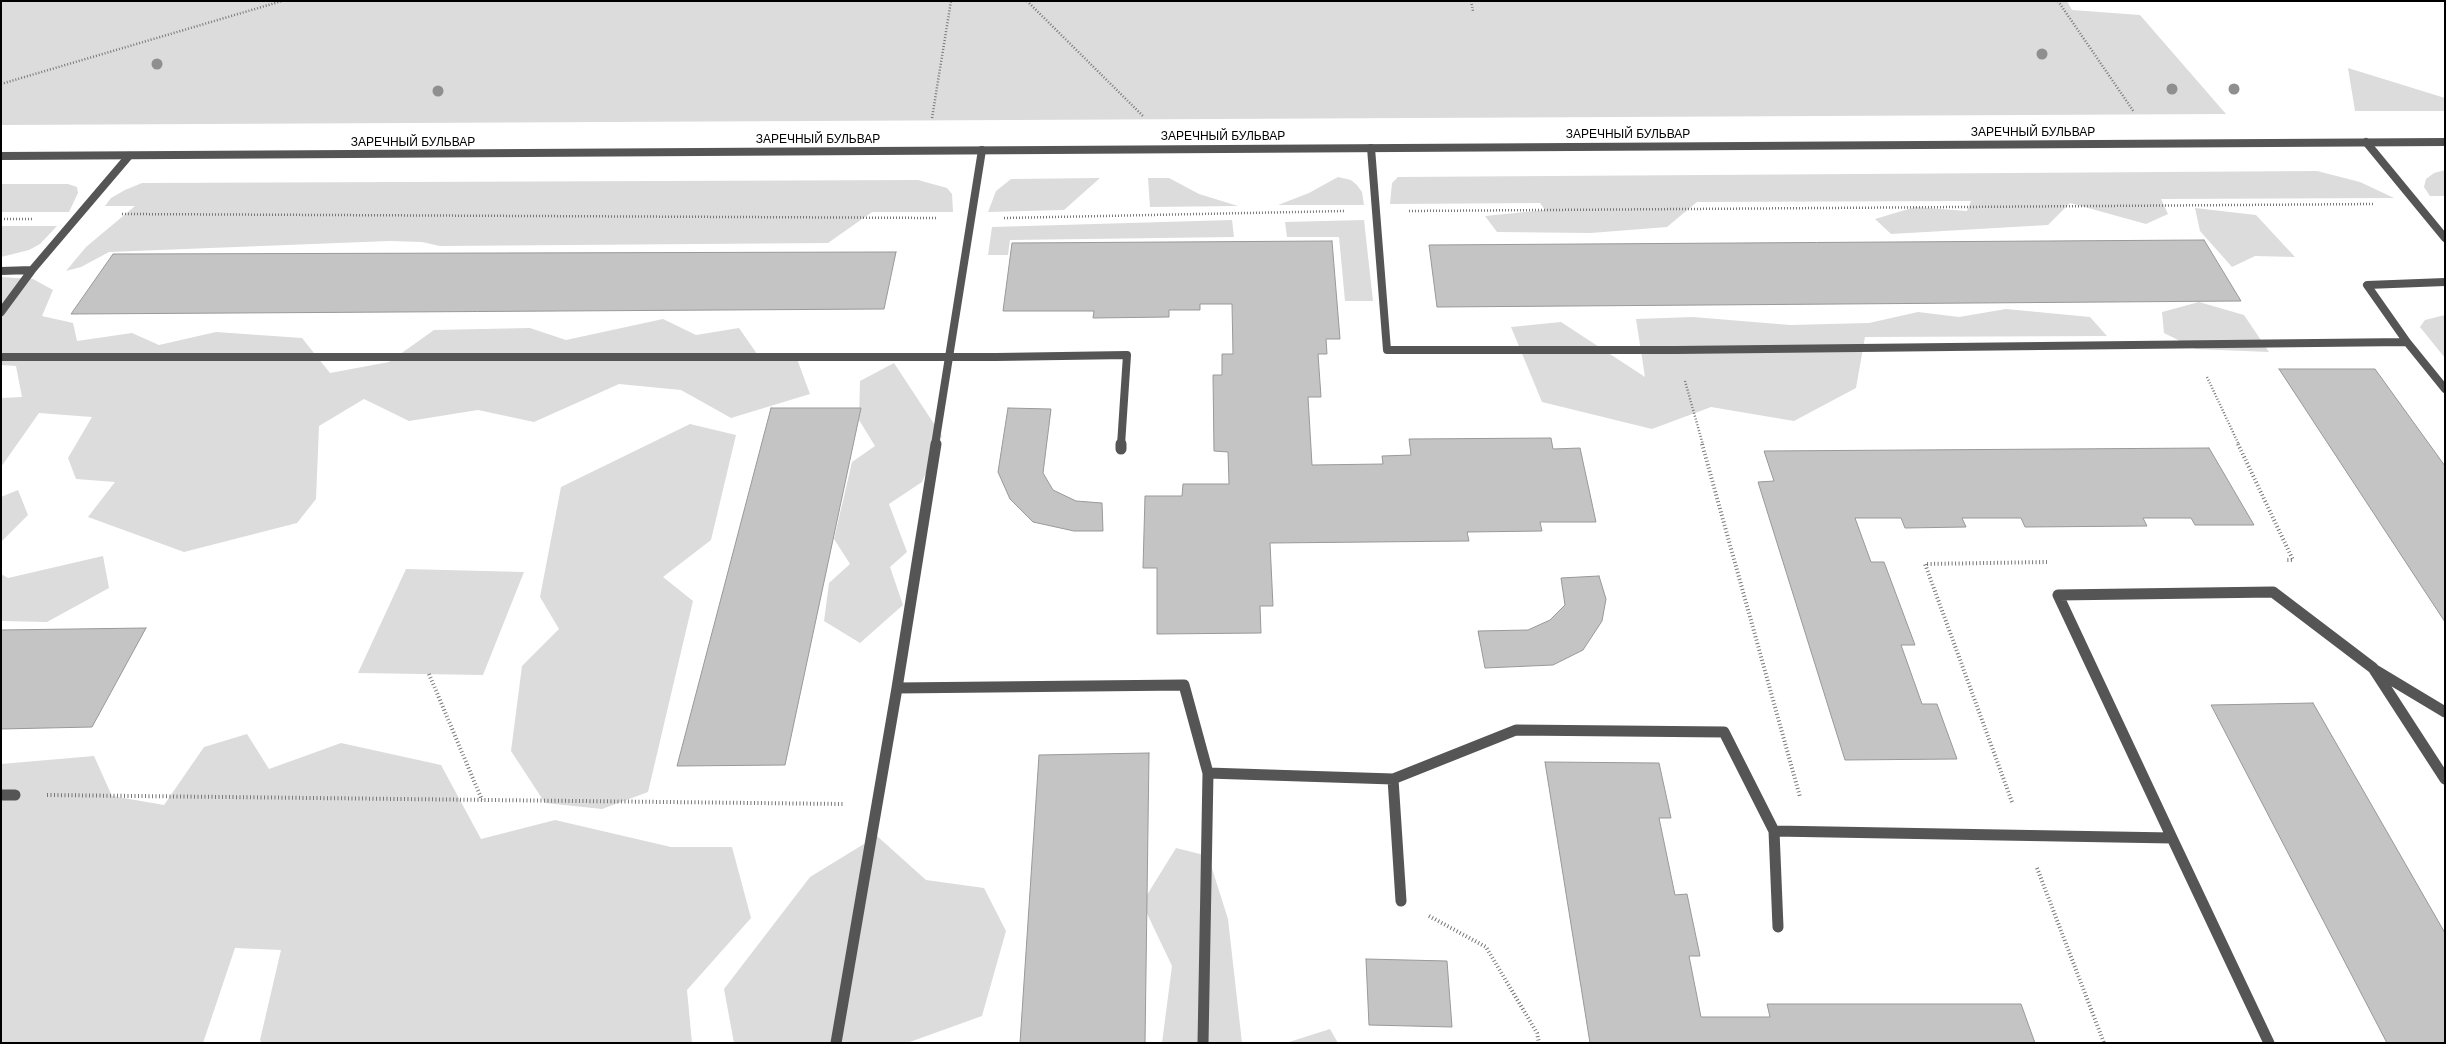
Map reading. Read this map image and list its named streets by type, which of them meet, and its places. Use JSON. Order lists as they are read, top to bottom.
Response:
{
  "streets": {
    "street": ["ЗАРЕЧНЫЙ БУЛЬВАР"]
  }
}
